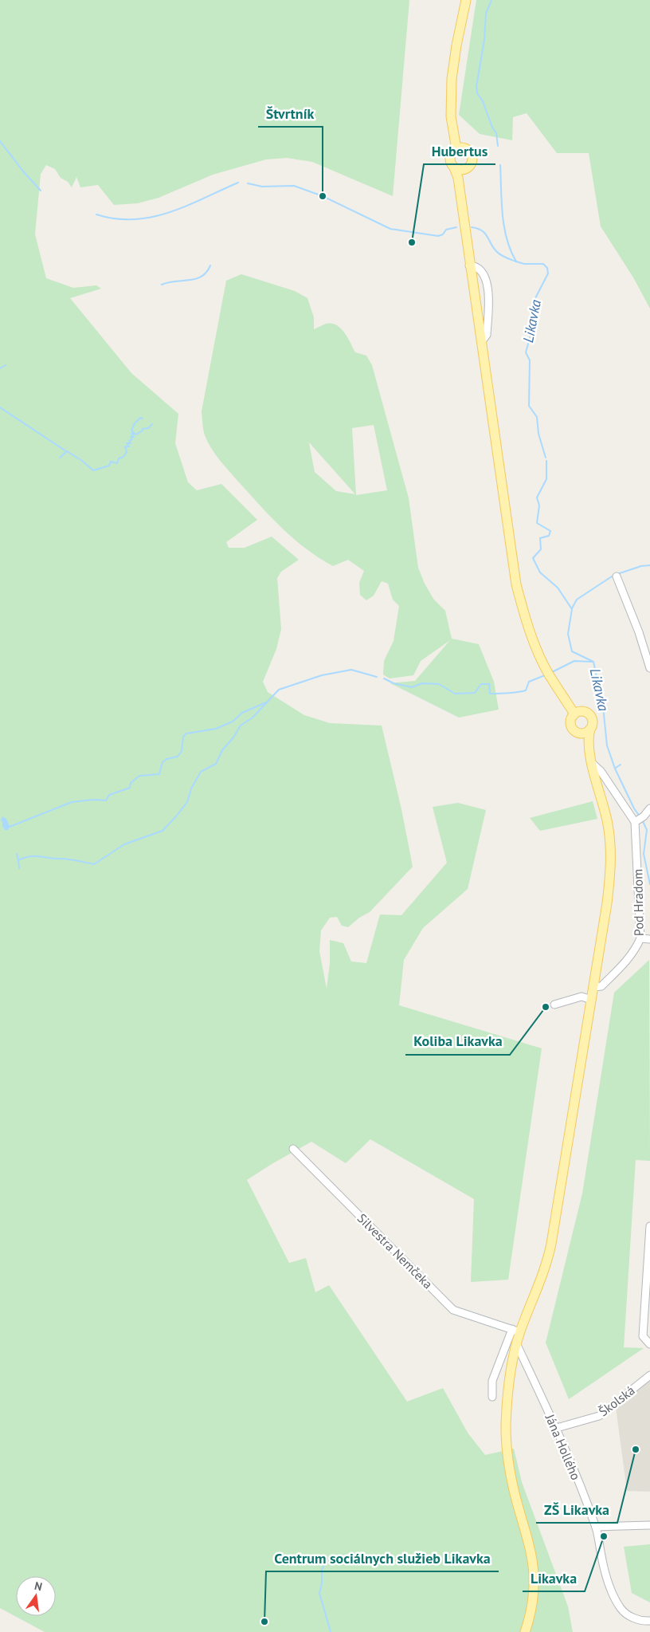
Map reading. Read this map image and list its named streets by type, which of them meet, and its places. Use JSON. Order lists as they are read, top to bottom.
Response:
{
  "streets": {
    "street": [
      "Pod Hradom",
      "Silvestra Nemčeka",
      "Školská",
      "Jána Hollého"
    ]
  },
  "crossings": [
    ["Školská", "Jána Hollého"]
  ],
  "water": ["Likavka"],
  "places": [
    "Štvrtník",
    "Hubertus",
    "Koliba Likavka",
    "ZŠ Likavka",
    "Likavka",
    "Centrum sociálnych služieb Likavka"
  ],
  "north": "top"
}
